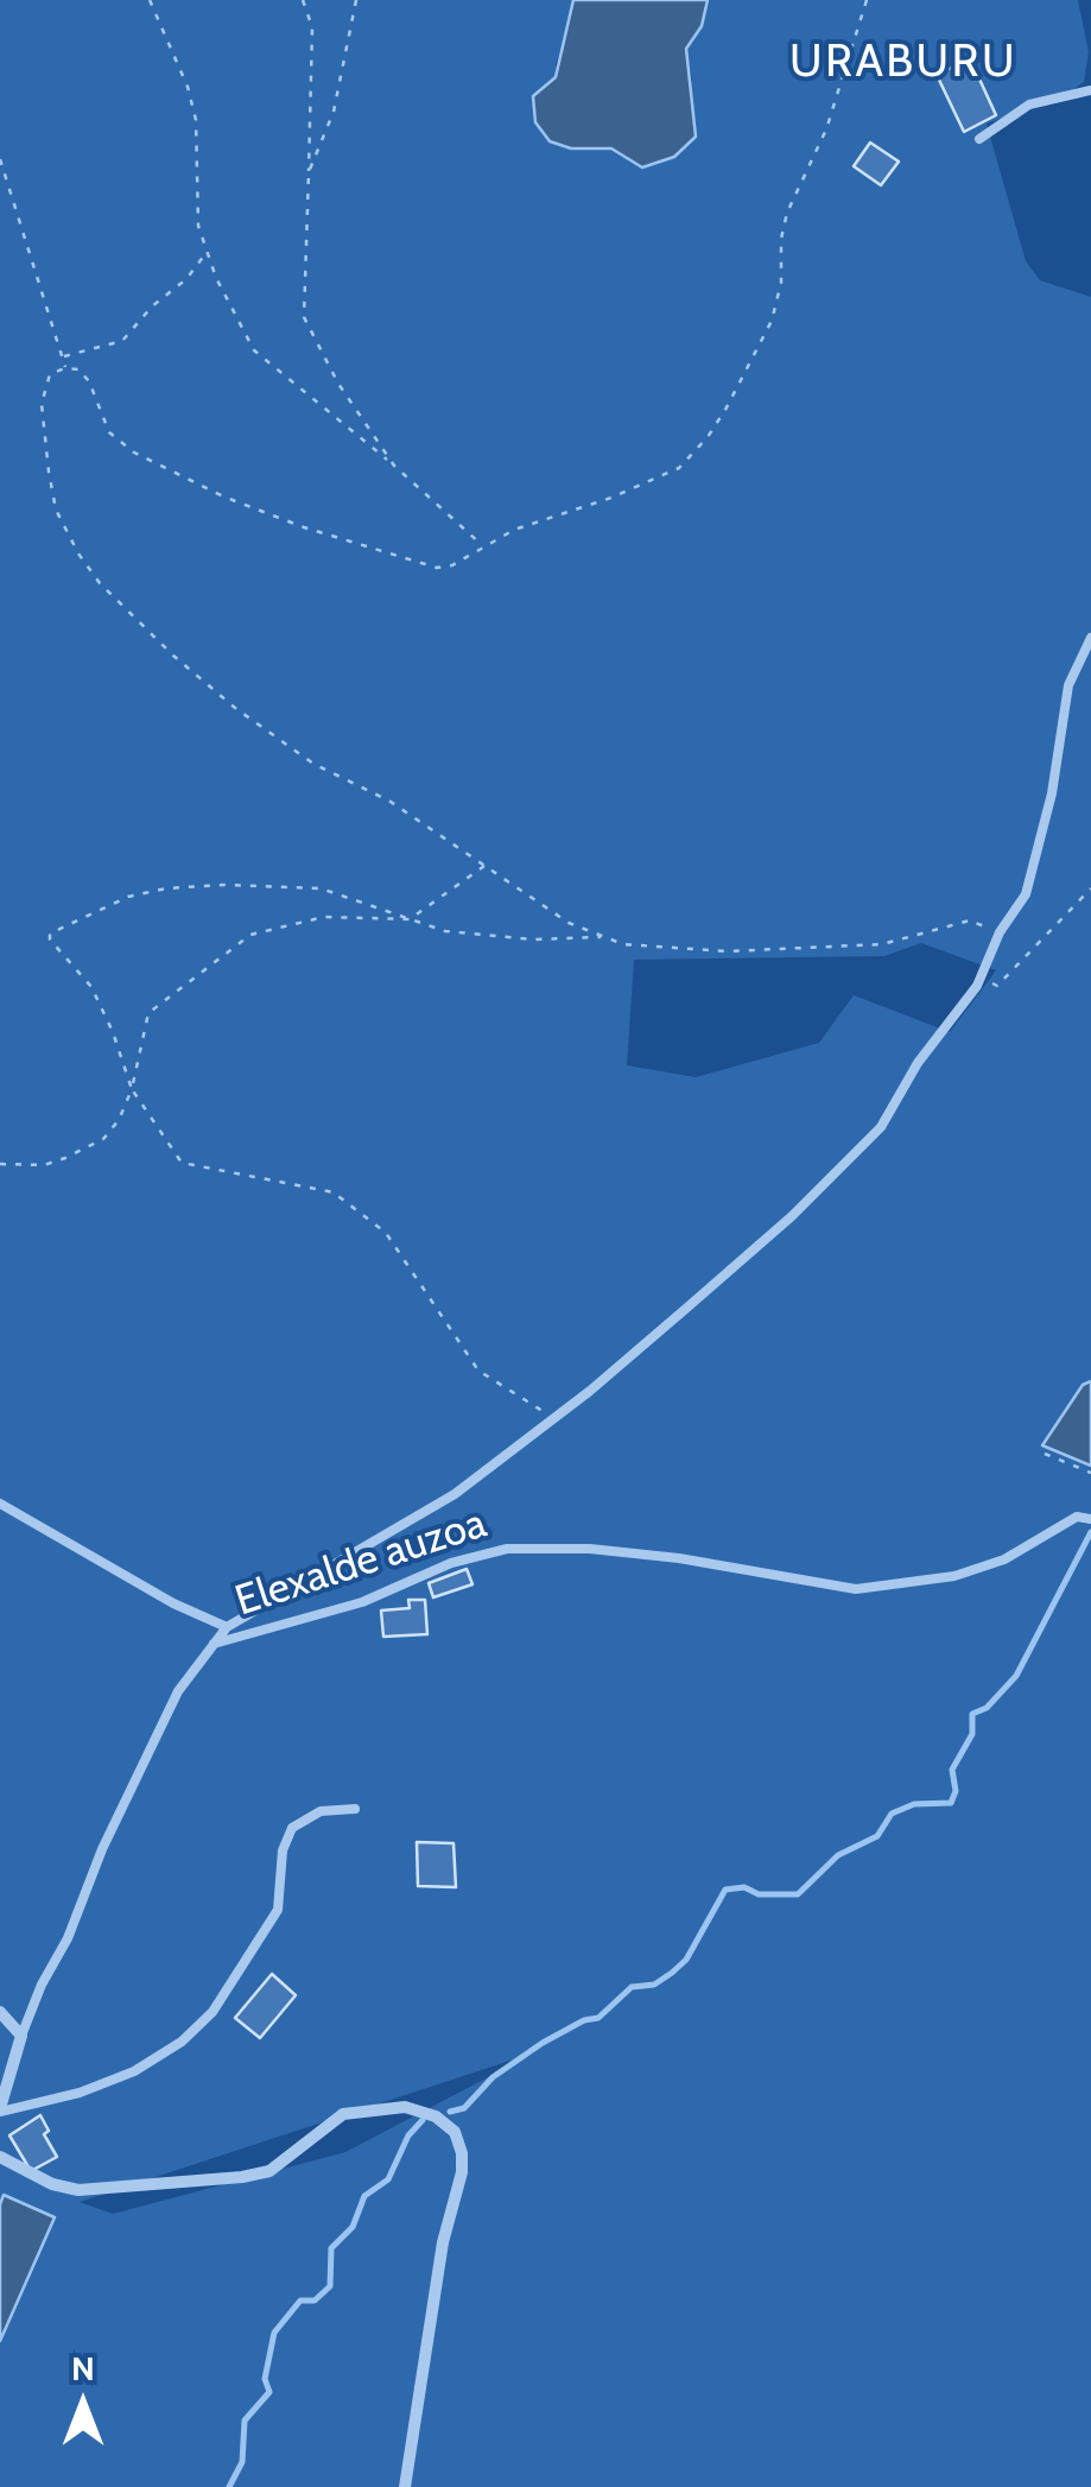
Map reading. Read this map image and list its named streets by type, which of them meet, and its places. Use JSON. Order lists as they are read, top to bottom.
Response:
{
  "streets": {
    "street": ["Elexalde auzoa"]
  },
  "districts": ["URABURU"],
  "north": "top"
}
